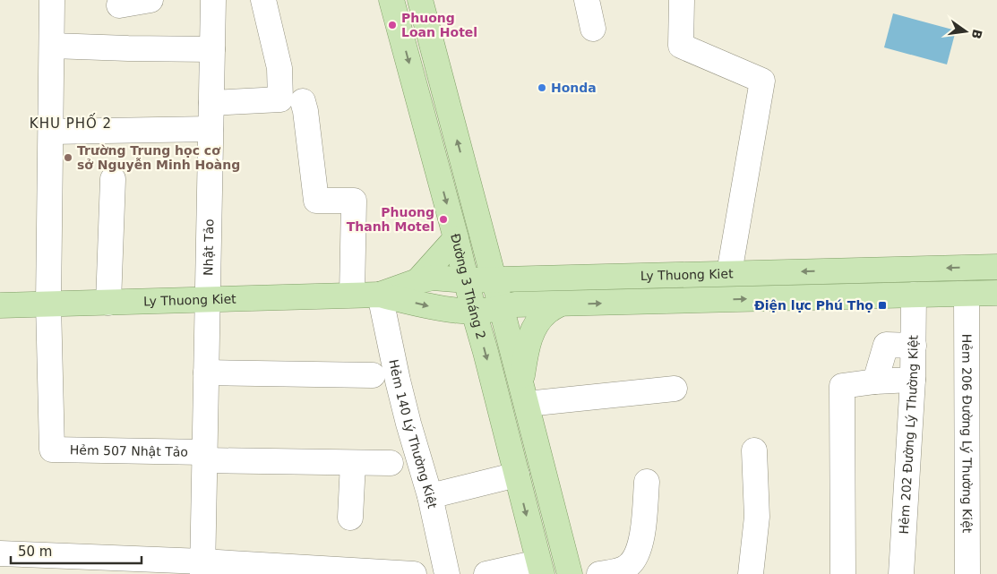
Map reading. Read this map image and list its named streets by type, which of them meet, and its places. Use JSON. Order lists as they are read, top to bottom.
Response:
{
  "streets": {
    "main road": ["Ly Thuong Kiet", "Đường 3 Tháng 2"],
    "street": [
      "Nhật Tảo",
      "Hẻm 206 Đường Lý Thường Kiệt",
      "Hẻm 140 Lý Thường Kiệt",
      "Hẻm 202 Đường Lý Thường Kiệt",
      "Hẻm 507 Nhật Tảo"
    ]
  },
  "crossings": [
    ["Nhật Tảo", "Ly Thuong Kiet"],
    ["Nhật Tảo", "Hẻm 507 Nhật Tảo"],
    ["Ly Thuong Kiet", "Đường 3 Tháng 2"],
    ["Ly Thuong Kiet", "Hẻm 206 Đường Lý Thường Kiệt"],
    ["Ly Thuong Kiet", "Hẻm 140 Lý Thường Kiệt"],
    ["Ly Thuong Kiet", "Hẻm 202 Đường Lý Thường Kiệt"],
    ["Ly Thuong Kiet", "Hẻm 507 Nhật Tảo"]
  ],
  "districts": ["KHU PHỐ 2"],
  "places": {
    "other": [
      "Phuong Loan Hotel",
      "Honda",
      "Trường Trung học cơ sở Nguyễn Minh Hoàng",
      "Phuong Thanh Motel"
    ],
    "transit": ["Điện lực Phú Thọ"]
  },
  "scale_bar": "50 m",
  "north": "right"
}
